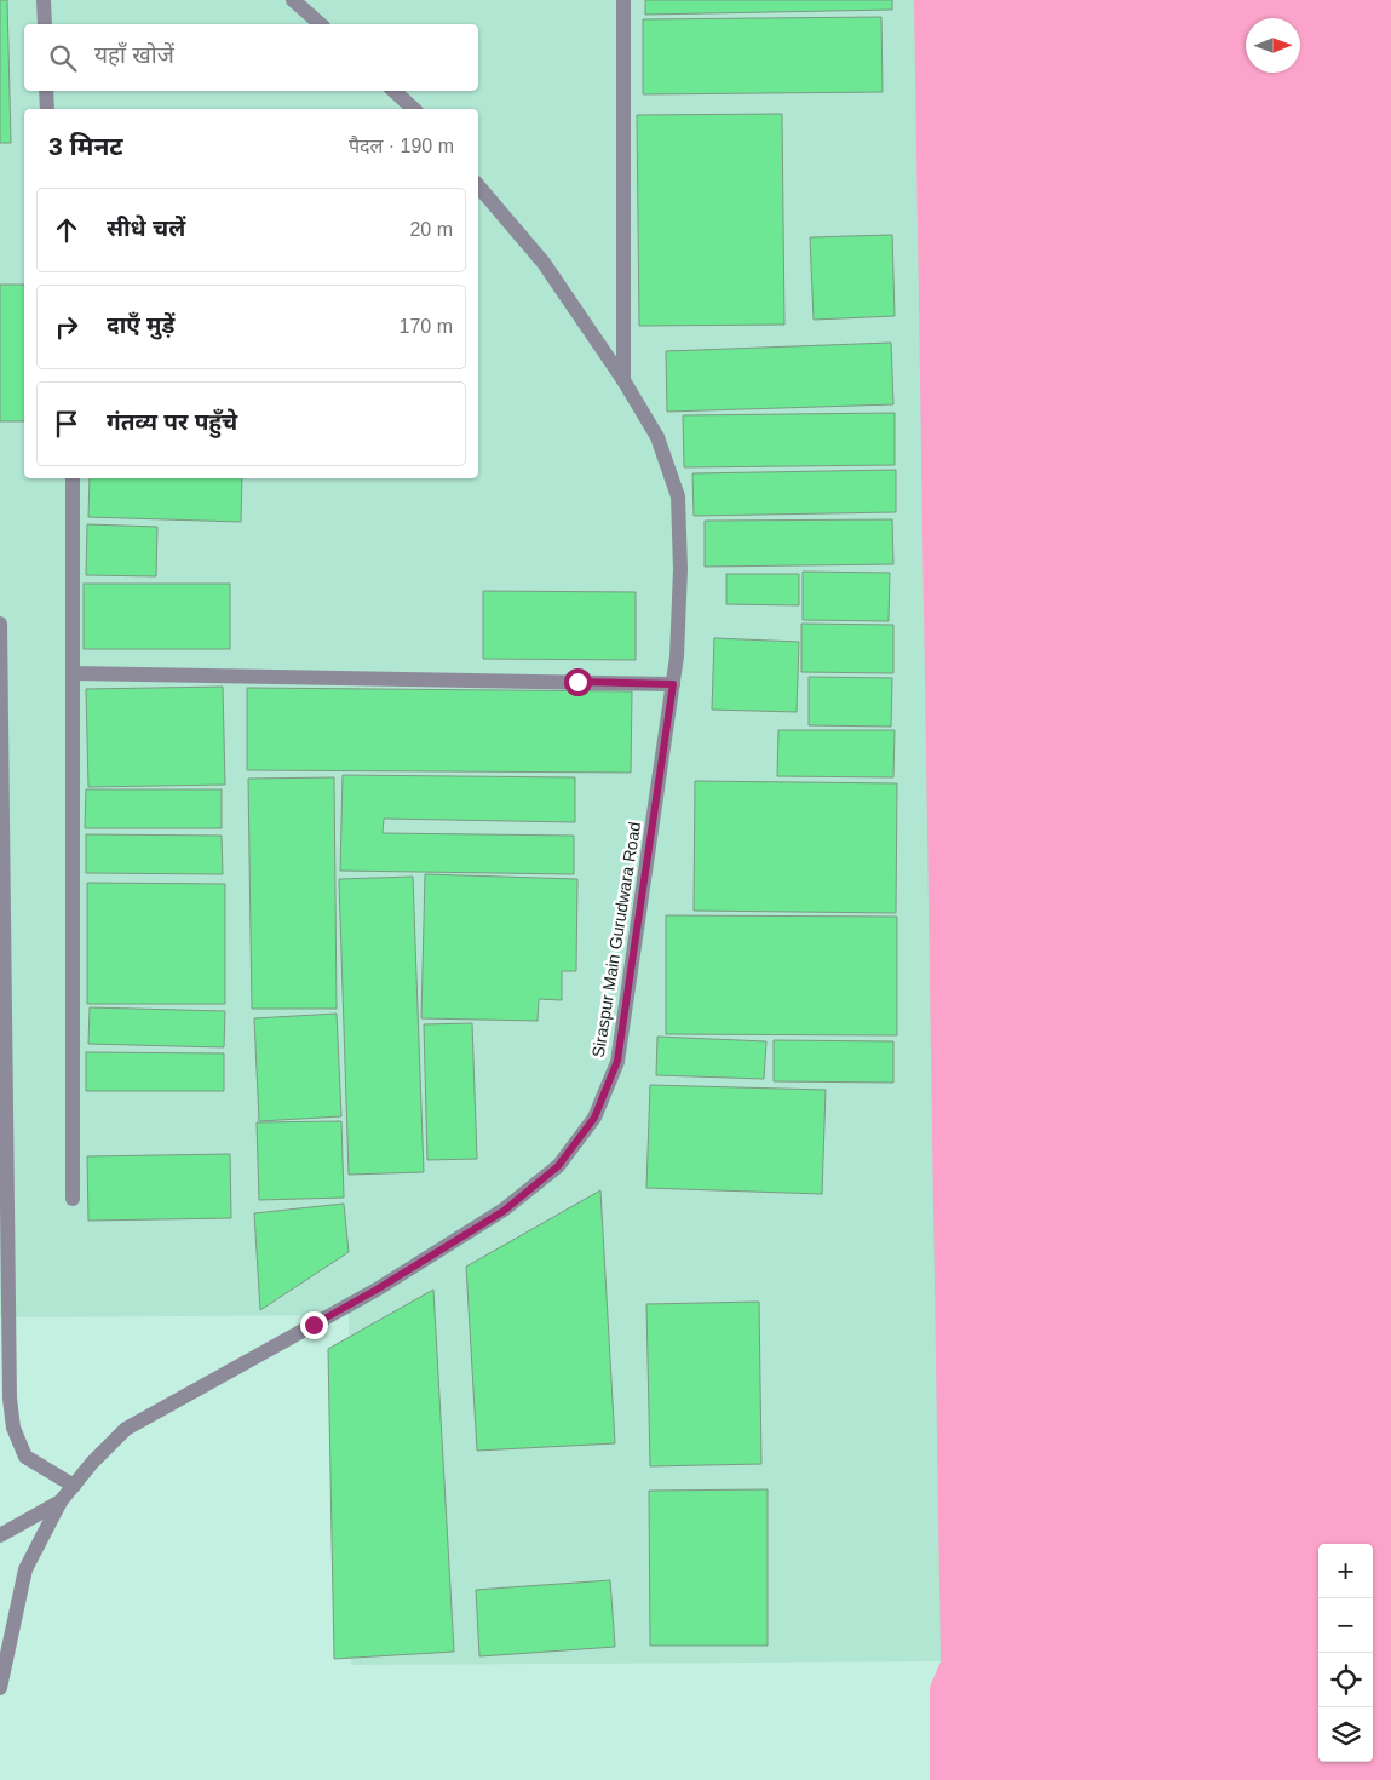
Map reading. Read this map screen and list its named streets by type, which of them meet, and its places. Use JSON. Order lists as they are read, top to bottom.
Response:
{
  "streets": {
    "street": ["Siraspur Main Gurudwara Road"]
  },
  "north": "right",
  "page": {
    "search": "यहाँ खोजें",
    "heading": ["3 मिनट", "पैदल · 190 m"],
    "list": [
      ["सीधे चलें", "20 m"],
      ["दाएँ मुड़ें", "170 m"],
      "गंतव्य पर पहुँचे"
    ],
    "map_buttons": ["+", "−"]
  }
}
